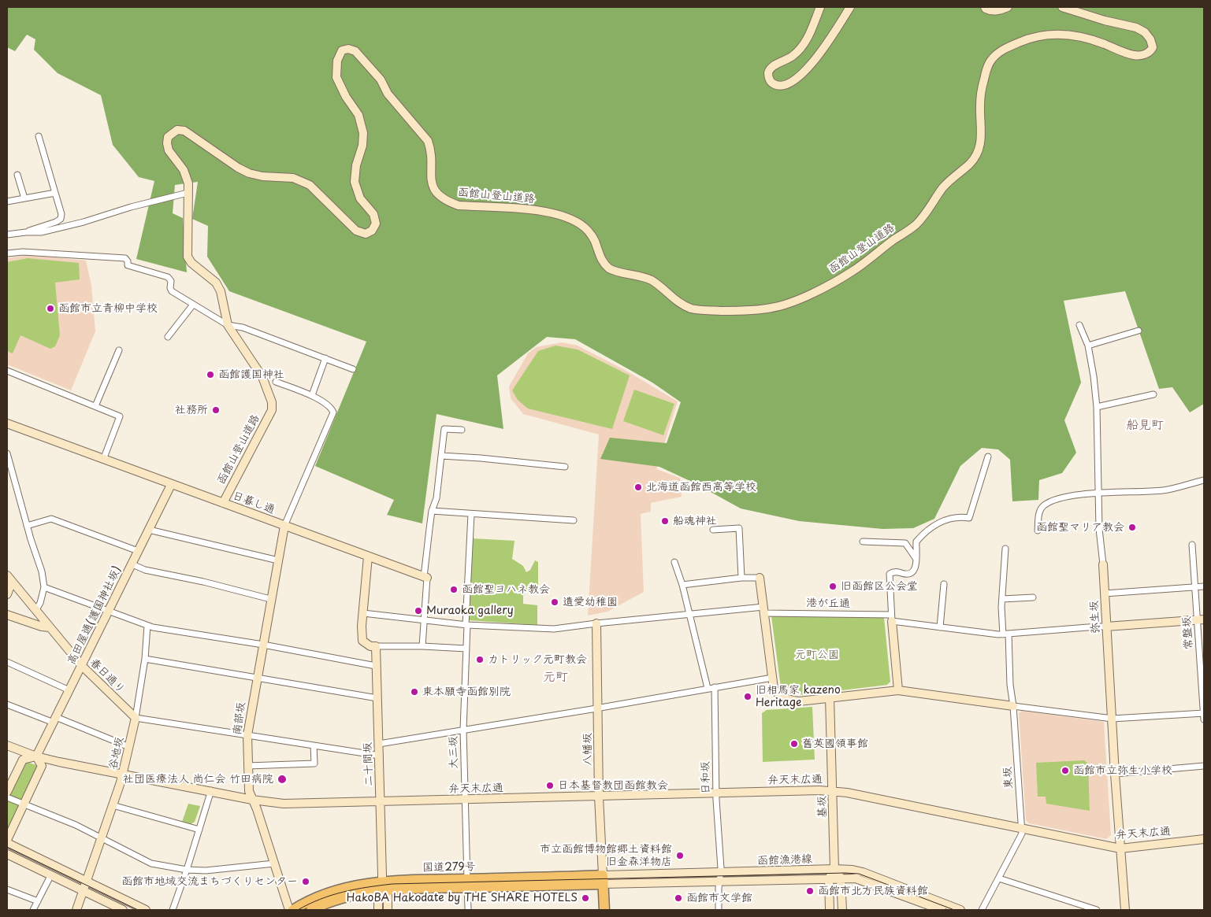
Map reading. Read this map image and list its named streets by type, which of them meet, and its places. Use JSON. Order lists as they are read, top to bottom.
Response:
{
  "streets": {
    "highway": ["国道279号"],
    "street": [
      "函館山登山道路",
      "日暮し通",
      "港が丘通",
      "高田屋通(護国神社坂)",
      "弥生坂",
      "常盤坂",
      "春日通り",
      "南部坂",
      "八幡坂",
      "大三坂",
      "谷地坂",
      "二十間坂",
      "日和坂",
      "東坂",
      "弁天末広通",
      "基坂",
      "函館漁港線"
    ]
  },
  "crossings": [
    ["函館山登山道路", "日暮し通"],
    ["日暮し通", "高田屋通(護国神社坂)"],
    ["日暮し通", "南部坂"],
    ["港が丘通", "弥生坂"],
    ["港が丘通", "八幡坂"],
    ["港が丘通", "大三坂"],
    ["港が丘通", "東坂"],
    ["高田屋通(護国神社坂)", "春日通り"],
    ["高田屋通(護国神社坂)", "弁天末広通"],
    ["弥生坂", "弁天末広通"],
    ["春日通り", "谷地坂"],
    ["南部坂", "弁天末広通"],
    ["八幡坂", "弁天末広通"],
    ["八幡坂", "函館漁港線"],
    ["八幡坂", "国道279号"],
    ["大三坂", "弁天末広通"],
    ["大三坂", "国道279号"],
    ["谷地坂", "弁天末広通"],
    ["二十間坂", "弁天末広通"],
    ["二十間坂", "国道279号"],
    ["日和坂", "弁天末広通"],
    ["日和坂", "函館漁港線"],
    ["東坂", "弁天末広通"],
    ["弁天末広通", "基坂"],
    ["基坂", "函館漁港線"],
    ["函館漁港線", "国道279号"]
  ],
  "districts": ["船見町", "元町"],
  "parks": ["元町公園"],
  "places": [
    "函館市立青柳中学校",
    "函館護国神社",
    "社務所",
    "北海道函館西高等学校",
    "船魂神社",
    "函館聖マリア教会",
    "旧函館区公会堂",
    "函館聖ヨハネ教会",
    "遺愛幼稚園",
    "Muraoka gallery",
    "カトリック元町教会",
    "東本願寺函館別院",
    "旧相馬家 kazeno Heritage",
    "舊英國領事館",
    "函館市立弥生小学校",
    "社団医療法人 尚仁会 竹田病院",
    "日本基督教団函館教会",
    "市立函館博物館郷土資料館 旧金森洋物店",
    "函館市地域交流まちづくりセンター",
    "函館市北方民族資料館",
    "HakoBA Hakodate by THE SHARE HOTELS",
    "函館市文学館"
  ]
}
